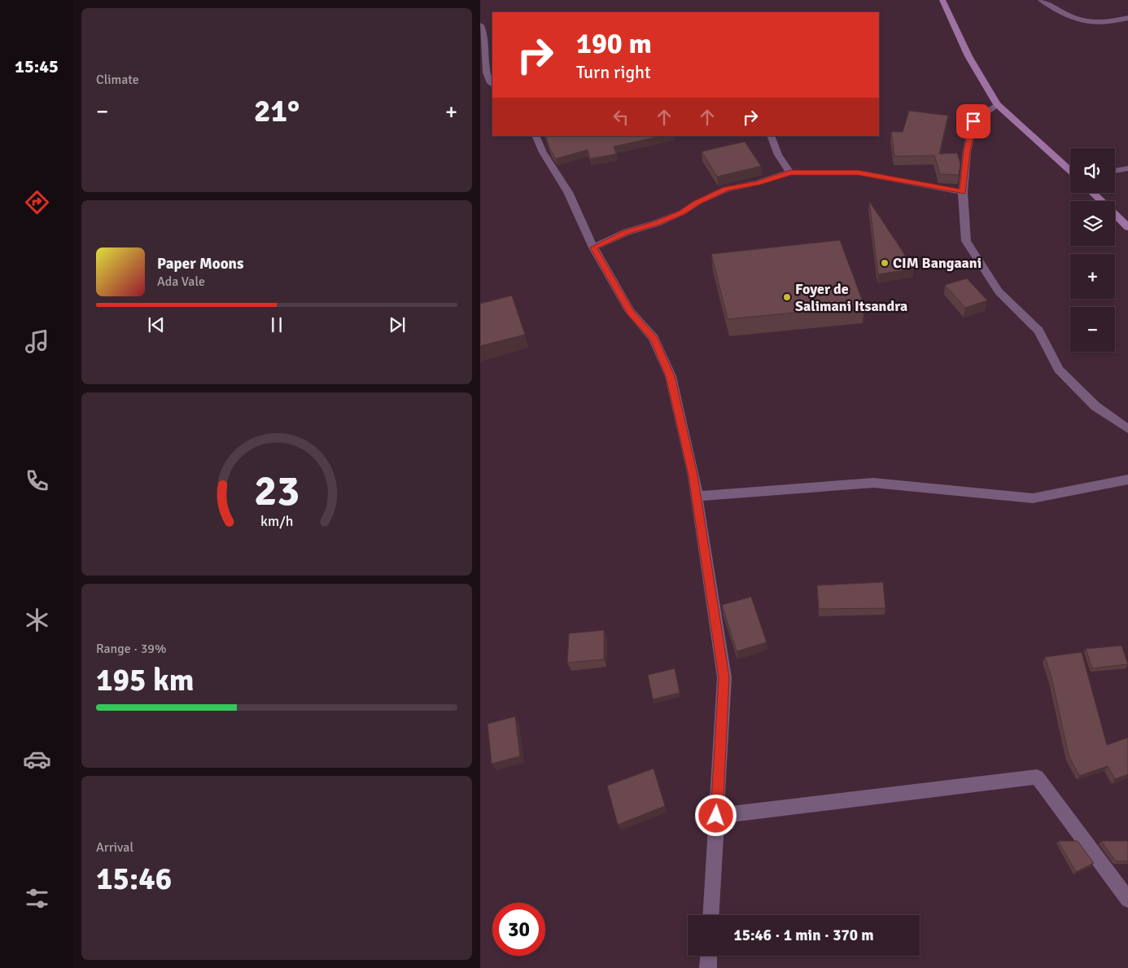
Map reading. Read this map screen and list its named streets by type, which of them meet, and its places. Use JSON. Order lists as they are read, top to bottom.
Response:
{
  "places": ["CIM Bangaani", "Foyer de Salimani Itsandra"],
  "page": {
    "tabs": "15:45",
    "tile": [
      "Climate",
      ["Range · 39%", "195 km"],
      ["Arrival", "15:46"]
    ],
    "turn": ["190 m", "Turn right"],
    "heat": ["−", "21°", "+"],
    "map_buttons": ["+", "−"],
    "song": ["Paper Moons", "Ada Vale"],
    "limit": "30",
    "trip": "15:46 · 1 min · 370 m",
    "gauge": ["23", "km/h"]
  }
}
